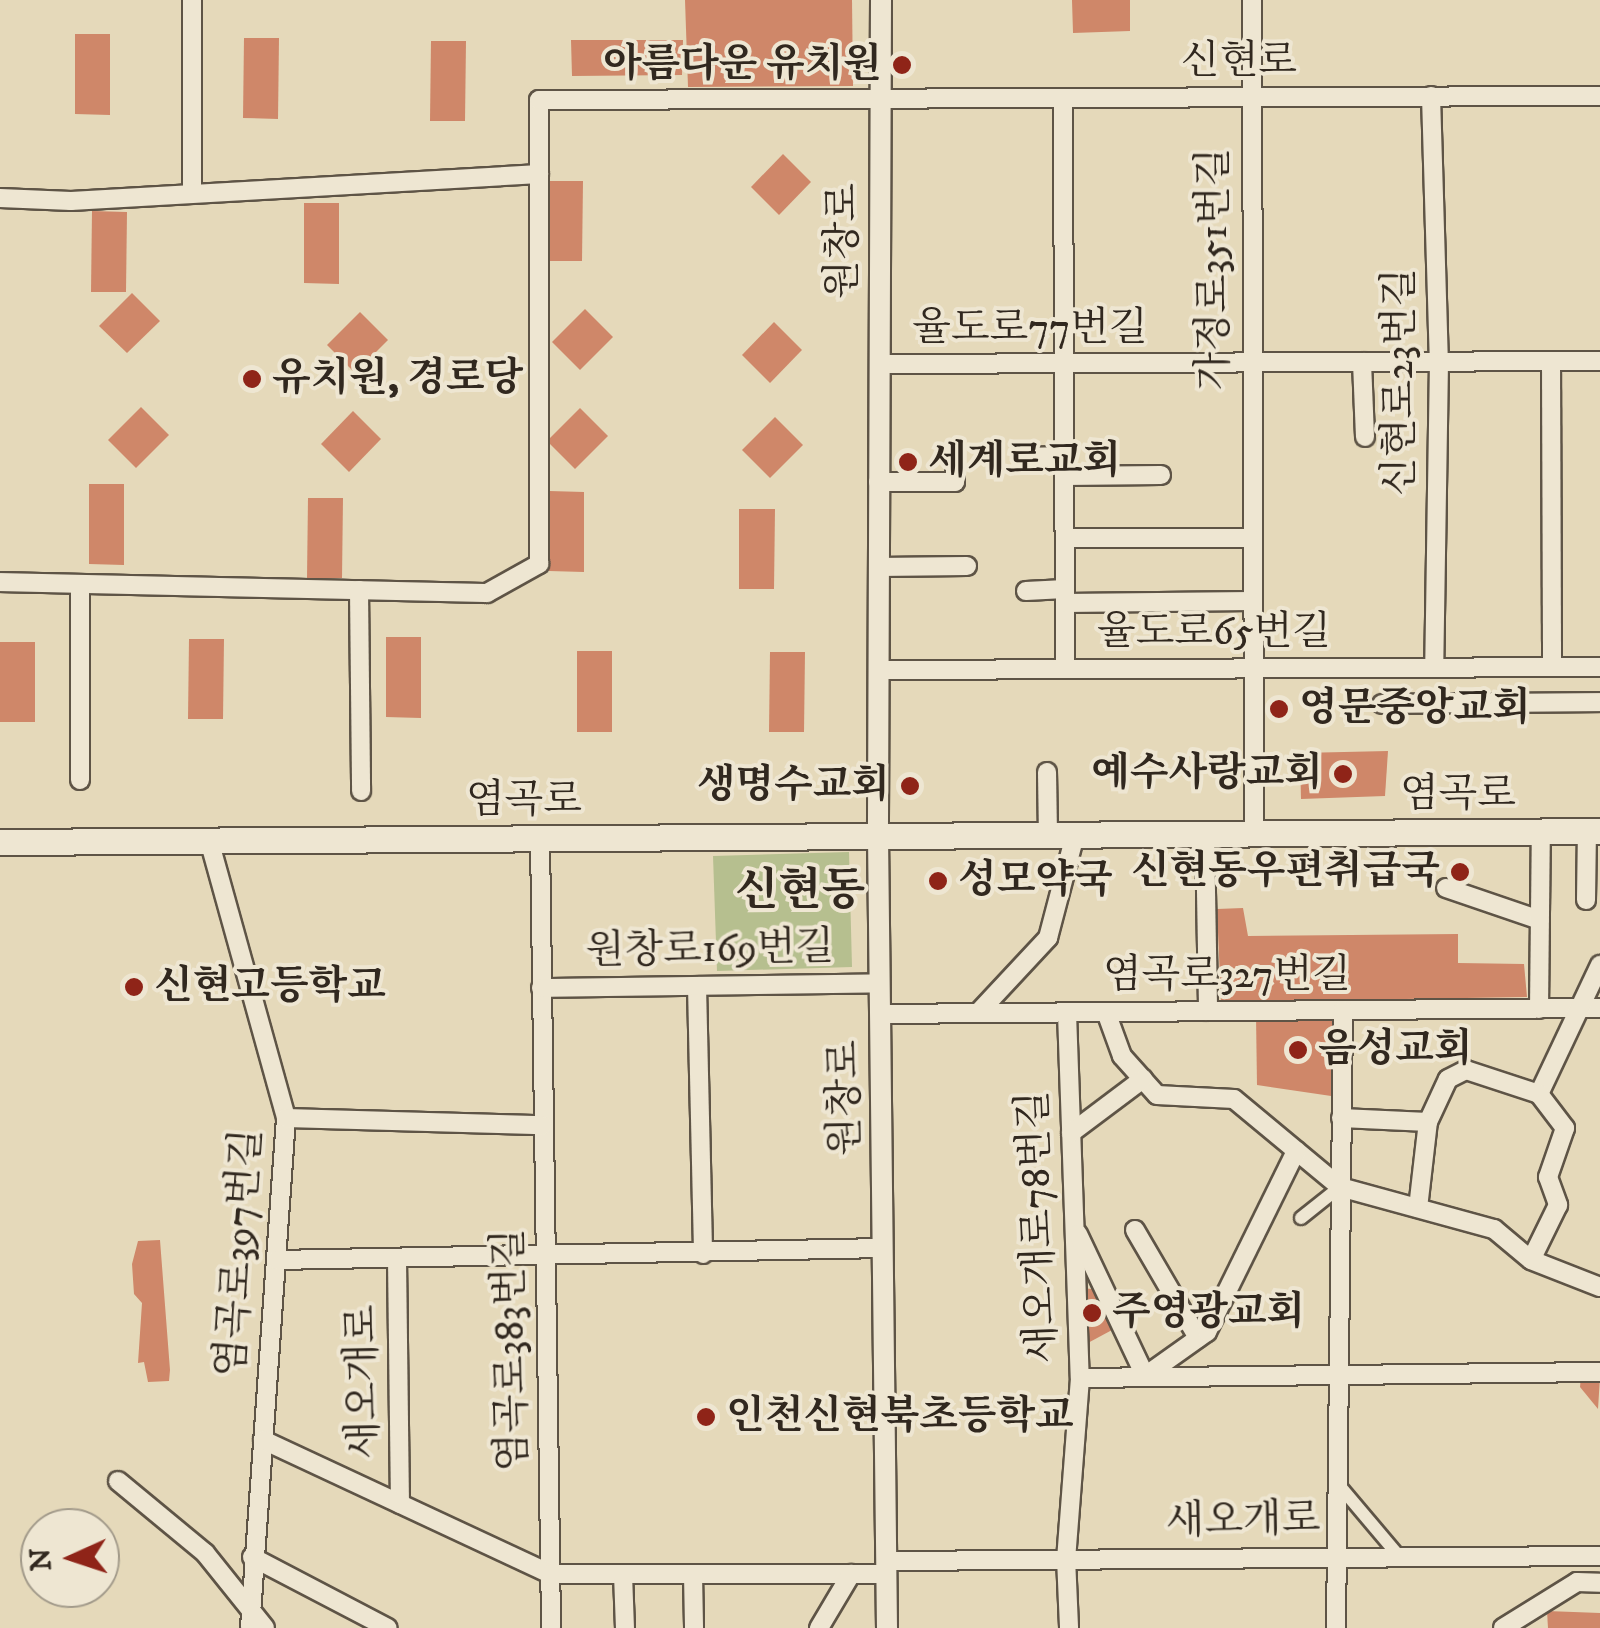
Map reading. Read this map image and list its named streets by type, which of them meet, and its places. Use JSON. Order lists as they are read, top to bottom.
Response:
{
  "streets": {
    "main road": ["염곡로"],
    "street": [
      "신현로",
      "원창로",
      "가정로351번길",
      "율도로77번길",
      "신현로23번길",
      "율도로65번길",
      "원창로169번길",
      "염곡로327번길",
      "새오개로78번길",
      "염곡로397번길",
      "염곡로383번길",
      "새오개로"
    ]
  },
  "crossings": [
    ["신현로", "원창로"],
    ["신현로", "가정로351번길"],
    ["신현로", "신현로23번길"],
    ["원창로", "율도로77번길"],
    ["원창로", "율도로65번길"],
    ["원창로", "염곡로"],
    ["원창로", "원창로169번길"],
    ["원창로", "염곡로327번길"],
    ["원창로", "새오개로"],
    ["가정로351번길", "율도로77번길"],
    ["가정로351번길", "율도로65번길"],
    ["가정로351번길", "염곡로"],
    ["율도로77번길", "신현로23번길"],
    ["신현로23번길", "율도로65번길"],
    ["염곡로", "염곡로327번길"],
    ["염곡로", "염곡로397번길"],
    ["염곡로", "염곡로383번길"],
    ["원창로169번길", "염곡로383번길"],
    ["염곡로327번길", "새오개로78번길"],
    ["새오개로78번길", "새오개로"],
    ["염곡로397번길", "새오개로"],
    ["염곡로383번길", "새오개로"]
  ],
  "districts": ["신현동"],
  "places": [
    "아름다운 유치원",
    "유치원, 경로당",
    "세계로교회",
    "영문중앙교회",
    "예수사랑교회",
    "생명수교회",
    "신현동우편취급국",
    "성모약국",
    "신현고등학교",
    "음성교회",
    "주영광교회",
    "인천신현북초등학교"
  ],
  "north": "left"
}
